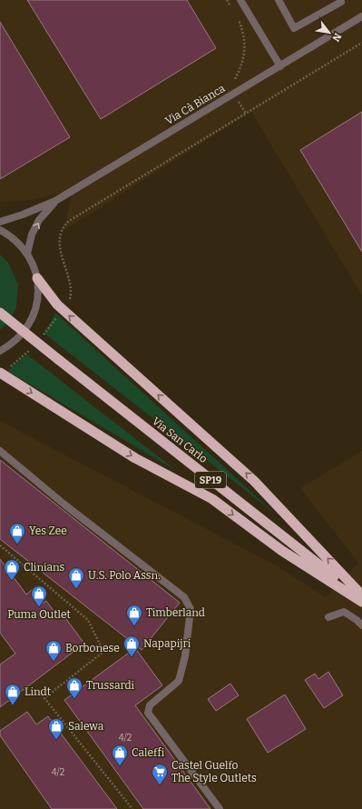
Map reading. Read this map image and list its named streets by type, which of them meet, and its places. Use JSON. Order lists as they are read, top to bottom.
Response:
{
  "streets": {
    "highway": ["Via San Carlo", "SP19"],
    "street": ["Via Cà Bianca"]
  },
  "places": {
    "shop": [
      "Yes Zee",
      "Clinians",
      "U.S. Polo Assn.",
      "Puma Outlet",
      "Timberland",
      "Napapijri",
      "Borbonese",
      "Trussardi",
      "Lindt",
      "Salewa",
      "Caleffi"
    ],
    "supermarket": ["Castel Guelfo The Style Outlets"]
  },
  "house_numbers": ["4/2", "4/2"],
  "north": "bottom right"
}
